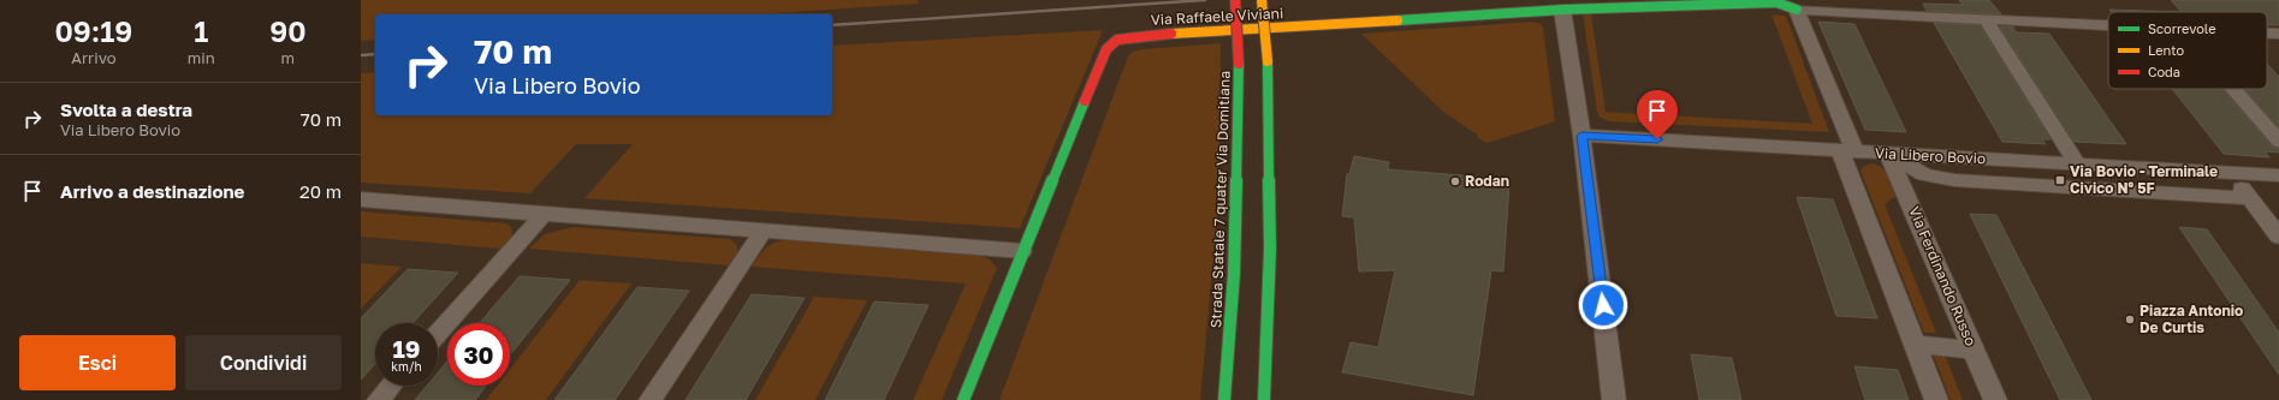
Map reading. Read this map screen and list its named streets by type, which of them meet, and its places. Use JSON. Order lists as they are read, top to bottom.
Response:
{
  "streets": {
    "main road": ["Via Raffaele Viviani", "Strada Statale 7 quater Via Domitiana"],
    "street": ["Via Libero Bovio", "Via Ferdinando Russo"]
  },
  "crossings": [
    ["Via Libero Bovio", "Via Ferdinando Russo"]
  ],
  "places": {
    "transit": ["Via Bovio - Terminale Civico N° 5F"],
    "other": ["Rodan", "Piazza Antonio De Curtis"]
  },
  "legend": ["Scorrevole", "Lento", "Coda"],
  "page": {
    "eta": [
      "09:19",
      "Arrivo",
      "1",
      "min",
      "90",
      "m"
    ],
    "turn": ["70 m", "Via Libero Bovio"],
    "list": [
      {
        "name": "Svolta a destra",
        "note": "Via Libero Bovio",
        "value": "70 m"
      },
      {
        "name": "Arrivo a destinazione",
        "value": "20 m"
      }
    ],
    "speed": "19 km/h",
    "limit": "30",
    "buttons": ["Esci", "Condividi"]
  }
}
